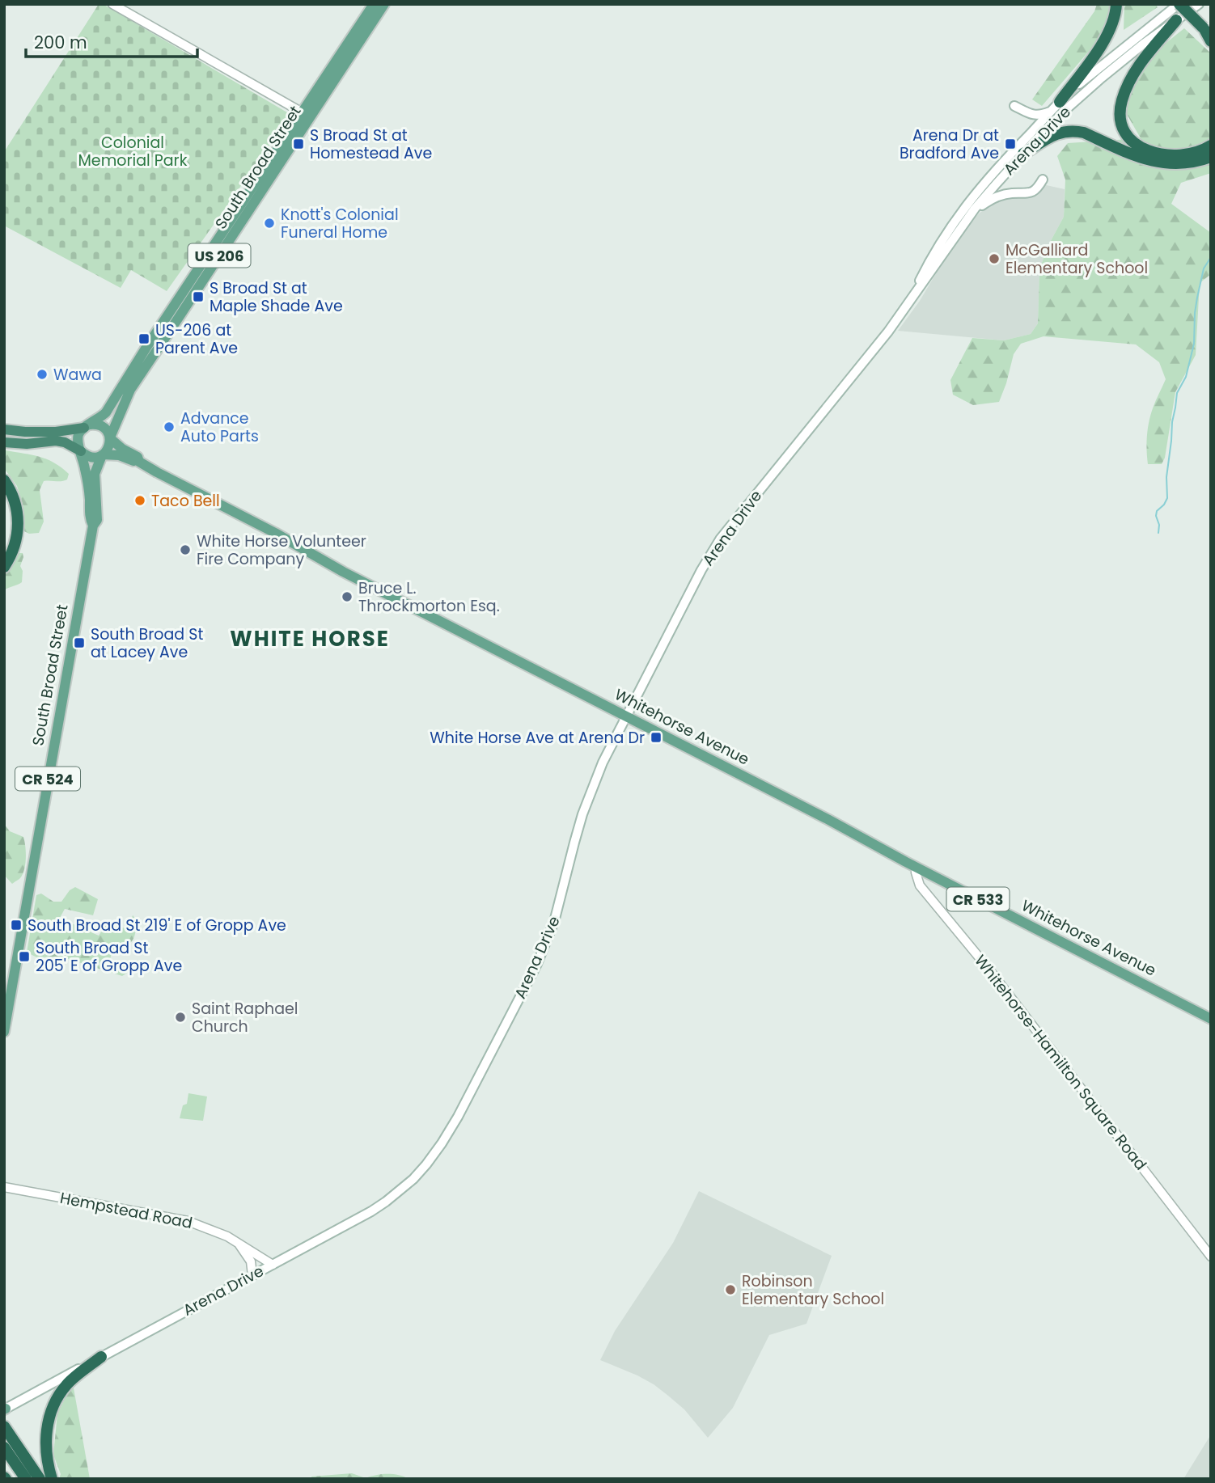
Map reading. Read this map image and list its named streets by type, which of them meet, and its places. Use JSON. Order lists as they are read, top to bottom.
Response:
{
  "streets": {
    "main road": [
      "Arena Drive",
      "South Broad Street",
      "US 206",
      "Whitehorse Avenue",
      "CR 524",
      "CR 533"
    ],
    "street": ["Whitehorse-Hamilton Square Road", "Hempstead Road"]
  },
  "crossings": [
    ["Arena Drive", "Whitehorse Avenue"],
    ["Arena Drive", "Hempstead Road"],
    ["South Broad Street", "Whitehorse Avenue"],
    ["Whitehorse Avenue", "Whitehorse-Hamilton Square Road"]
  ],
  "districts": ["WHITE HORSE"],
  "parks": ["Colonial Memorial Park"],
  "places": {
    "transit": [
      "S Broad St at Homestead Ave",
      "Arena Dr at Bradford Ave",
      "S Broad St at Maple Shade Ave",
      "US-206 at Parent Ave",
      "South Broad St at Lacey Ave",
      "White Horse Ave at Arena Dr",
      "South Broad St 219' E of Gropp Ave",
      "South Broad St 205' E of Gropp Ave"
    ],
    "other": [
      "Knott's Colonial Funeral Home",
      "McGalliard Elementary School",
      "Wawa",
      "Advance Auto Parts",
      "Taco Bell",
      "White Horse Volunteer Fire Company",
      "Bruce L. Throckmorton Esq.",
      "Saint Raphael Church",
      "Robinson Elementary School"
    ]
  },
  "scale_bar": "200 m"
}
